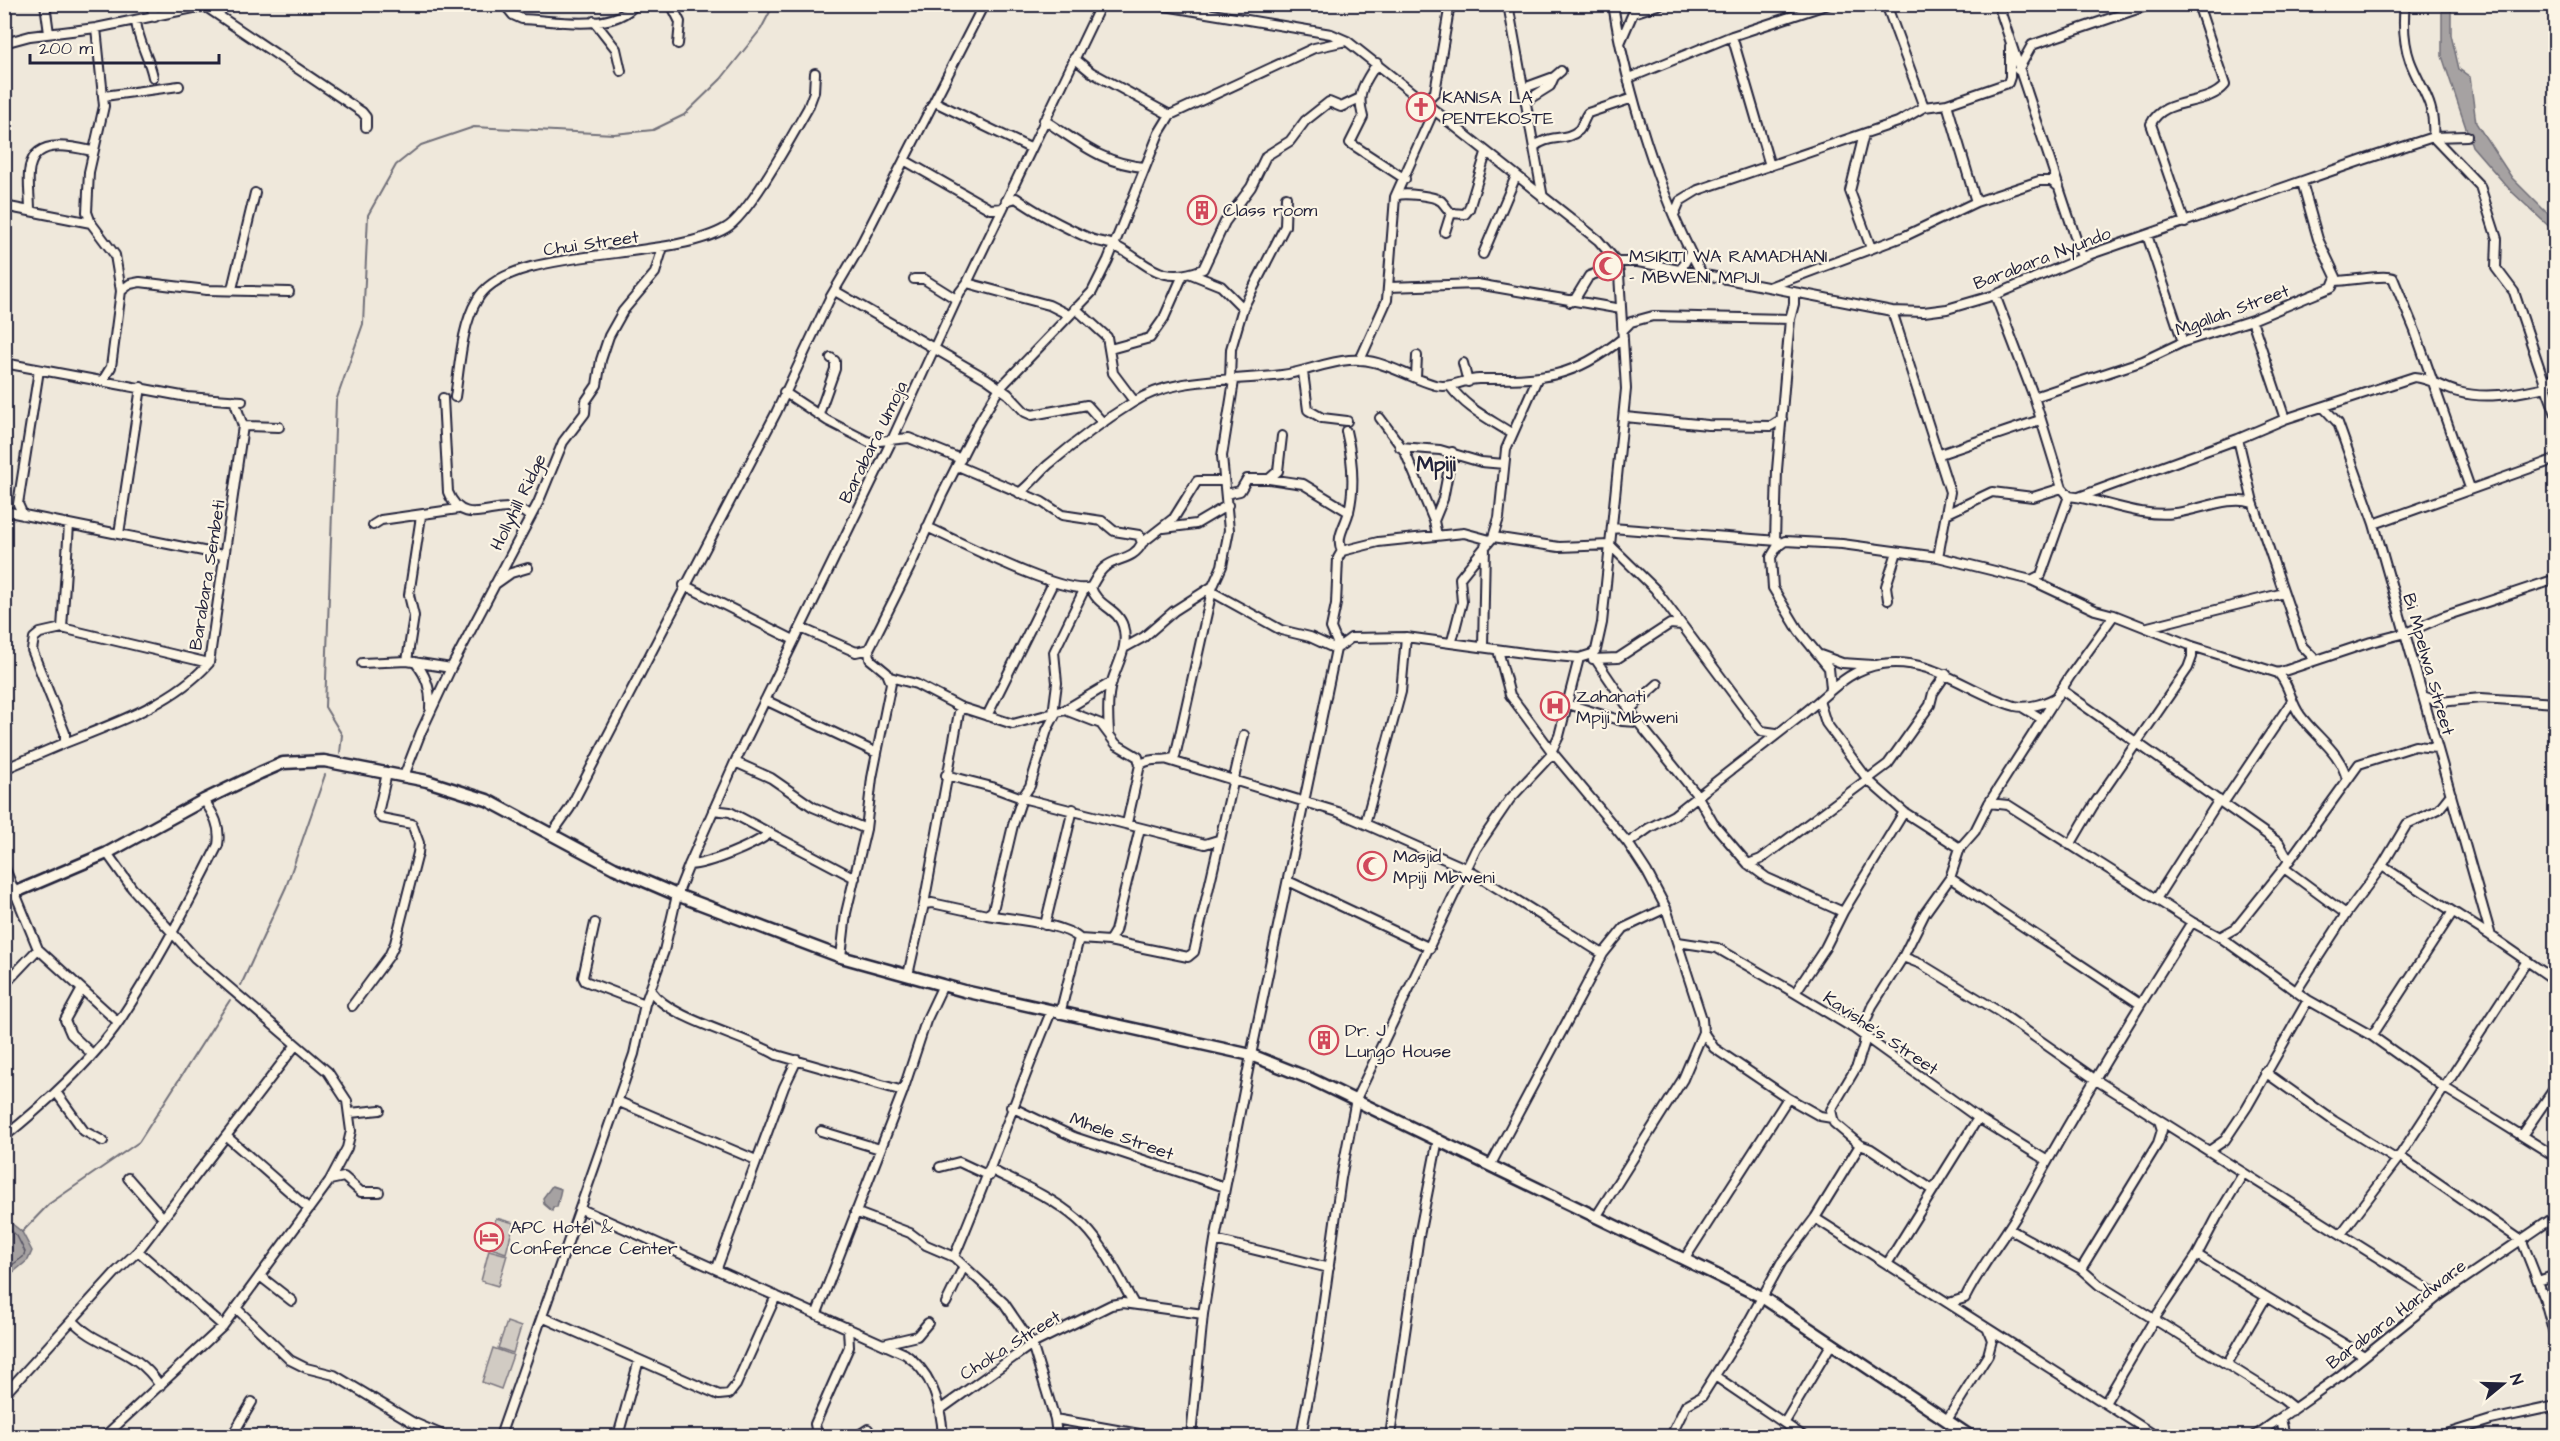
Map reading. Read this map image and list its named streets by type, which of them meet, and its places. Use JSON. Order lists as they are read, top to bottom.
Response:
{
  "streets": {
    "street": [
      "Chui Street",
      "Barabara Nyundo",
      "Mgallah Street",
      "Barabara Umoja",
      "Hollyhill Ridge",
      "Barabara Sembeti",
      "Bi Mpelwa Street",
      "Kavishe’s Street",
      "Mhele Street",
      "Barabara Hardware",
      "Choka Street"
    ]
  },
  "crossings": [
    ["Chui Street", "Hollyhill Ridge"]
  ],
  "districts": ["Mpiji"],
  "places": {
    "church": ["KANISA LA PENTEKOSTE"],
    "building": ["Class room", "Dr. J Lungo House"],
    "mosque": ["MSIKITI WA RAMADHANI - MBWENI MPIJI", "Masjid Mpiji Mbweni"],
    "hospital": ["Zahanati Mpiji Mbweni"],
    "hotel": ["APC Hotel & Conference Center"]
  },
  "scale_bar": "200 m",
  "north": "right"
}
